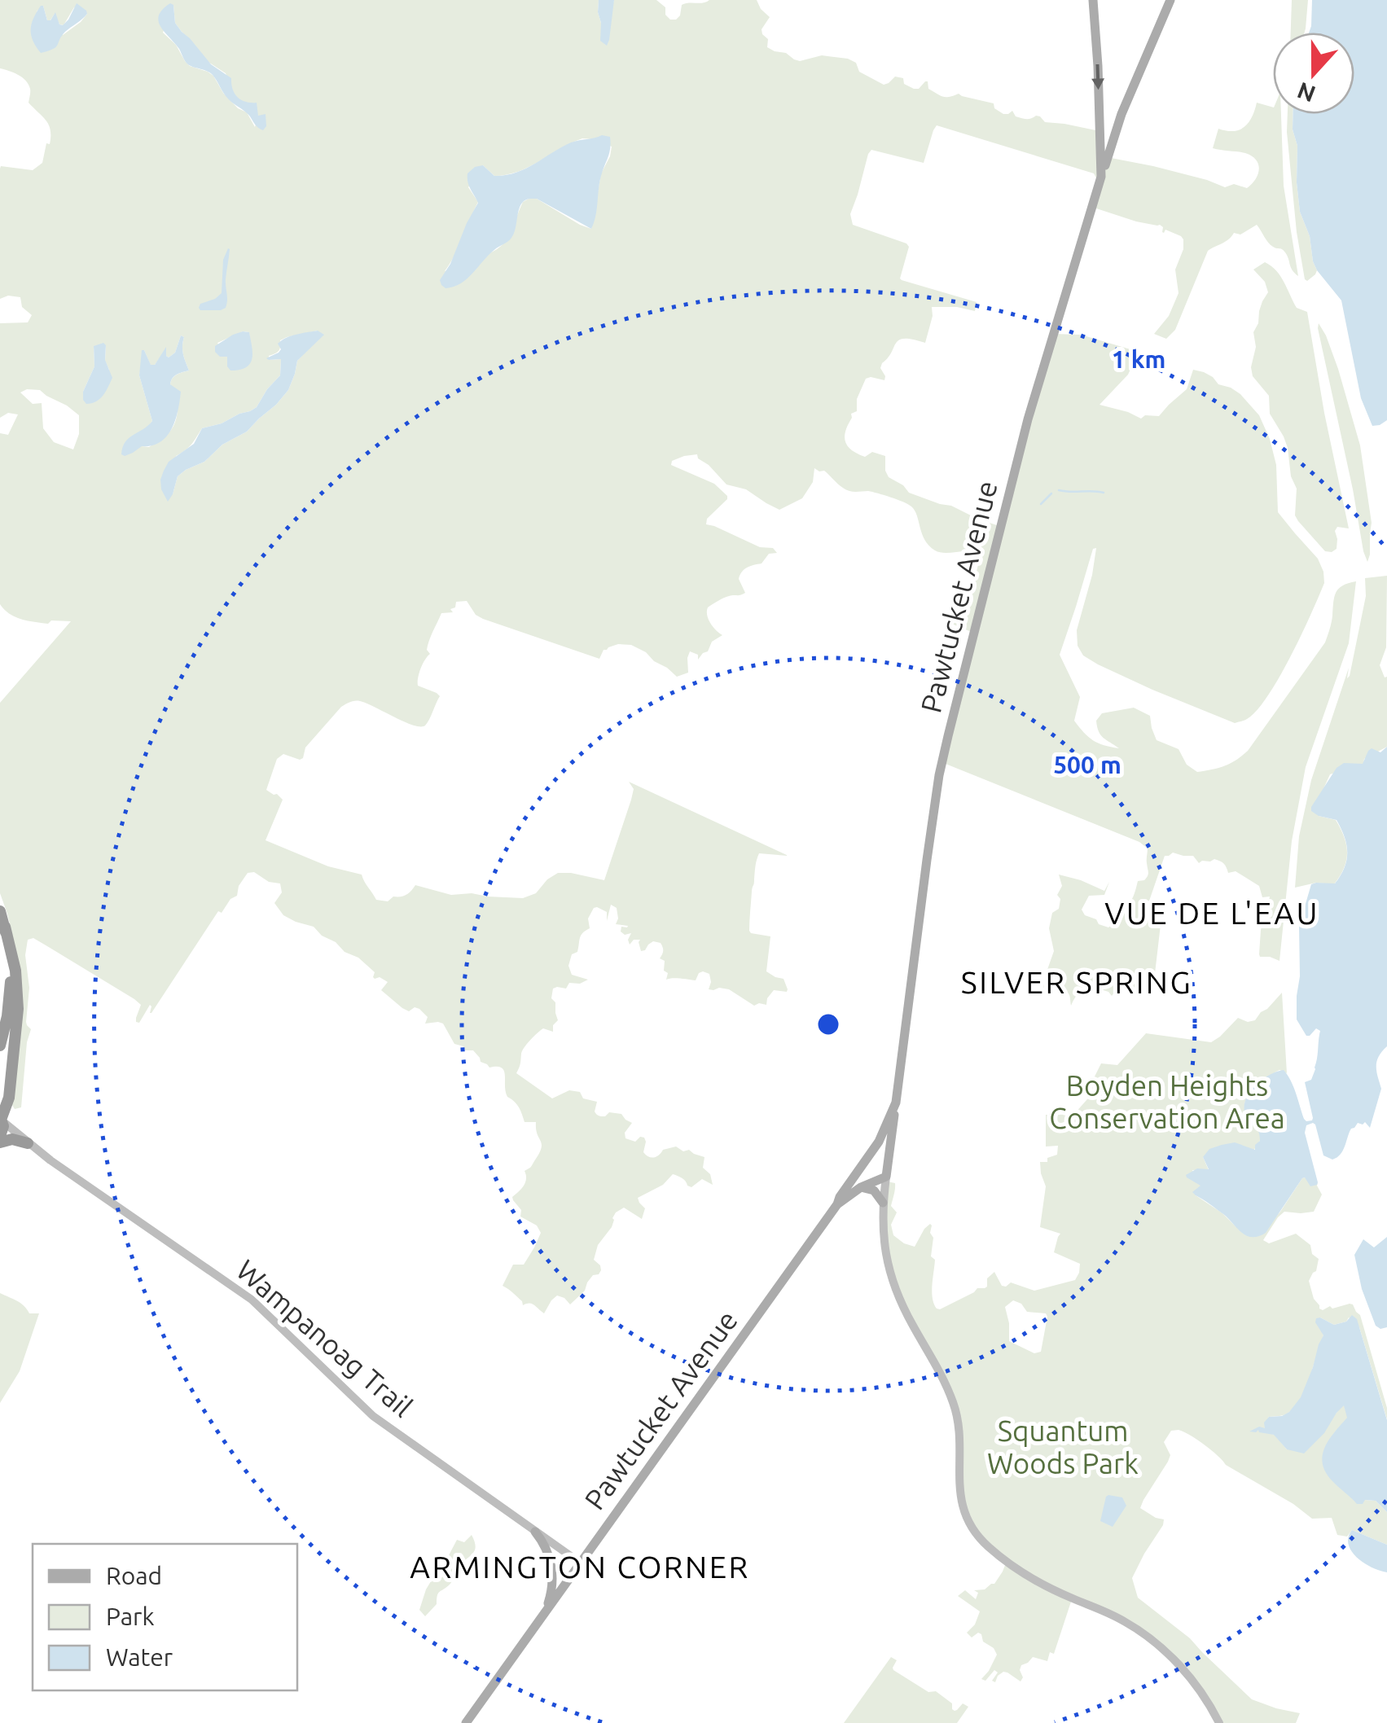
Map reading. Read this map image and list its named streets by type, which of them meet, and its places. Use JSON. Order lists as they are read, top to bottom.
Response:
{
  "streets": {
    "main road": ["Pawtucket Avenue", "Wampanoag Trail"]
  },
  "crossings": [
    ["Pawtucket Avenue", "Wampanoag Trail"]
  ],
  "districts": ["VUE DE L'EAU", "SILVER SPRING", "ARMINGTON CORNER"],
  "parks": ["Boyden Heights Conservation Area", "Squantum Woods Park"],
  "legend": ["Road", "Park", "Water"],
  "north": "bottom",
  "rings": ["1 km", "500 m"]
}
